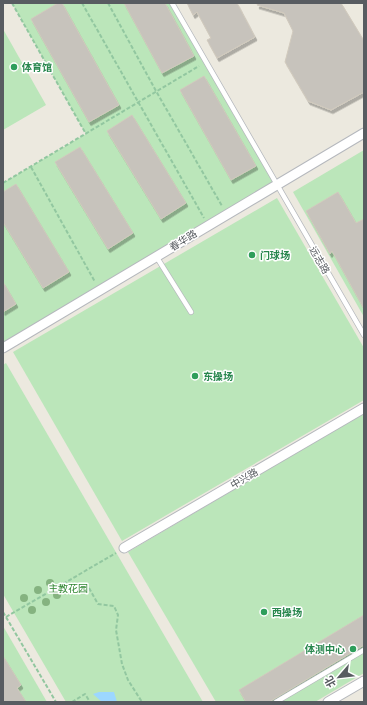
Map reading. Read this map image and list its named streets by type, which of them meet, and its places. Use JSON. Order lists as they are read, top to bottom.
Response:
{
  "streets": {
    "street": ["春华路", "中兴路"],
    "lane": ["远志路"]
  },
  "crossings": [
    ["春华路", "远志路"]
  ],
  "parks": ["主教花园"],
  "places": [
    "体育馆",
    "门球场",
    "东操场",
    "西操场",
    "体测中心"
  ],
  "north": "bottom left"
}
